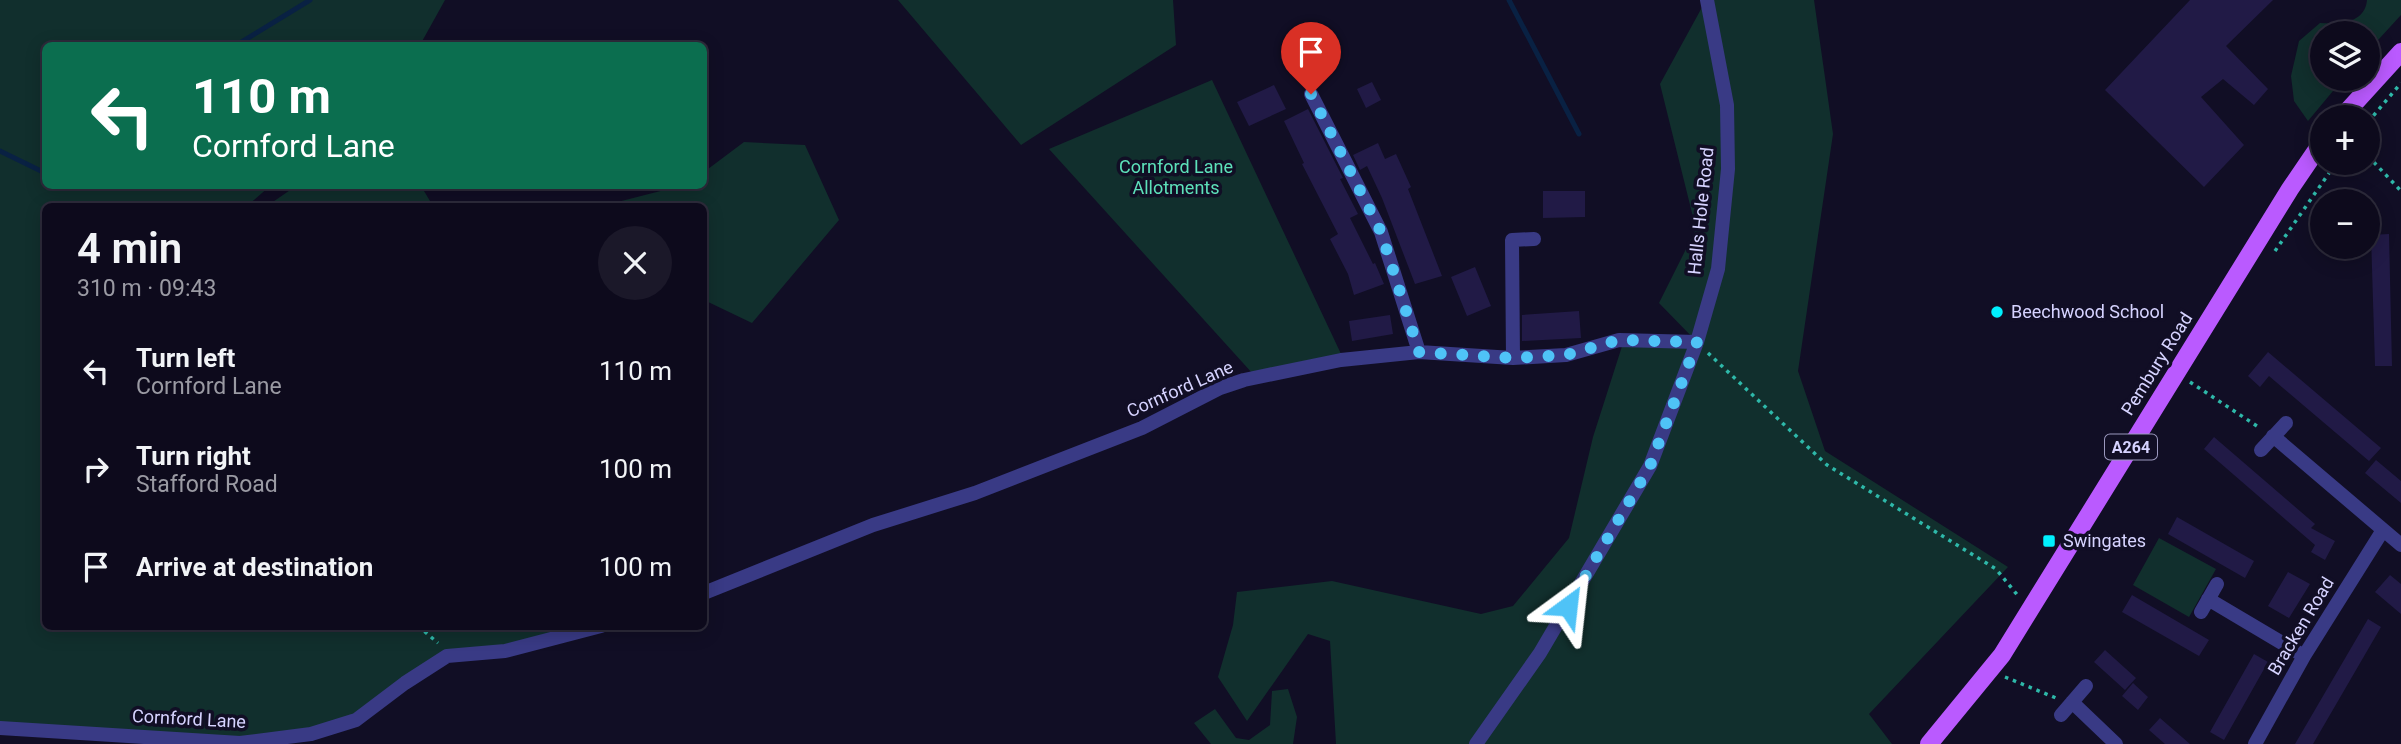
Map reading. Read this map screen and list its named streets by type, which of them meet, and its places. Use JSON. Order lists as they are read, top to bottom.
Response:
{
  "streets": {
    "main road": ["Pembury Road", "A264"],
    "street": ["Halls Hole Road", "Cornford Lane", "Bracken Road"]
  },
  "crossings": [
    ["Halls Hole Road", "Cornford Lane"]
  ],
  "parks": ["Cornford Lane Allotments"],
  "places": {
    "other": ["Beechwood School"],
    "transit": ["Swingates"]
  },
  "page": {
    "map_buttons": ["+", "−"],
    "turn": ["110 m", "Cornford Lane"],
    "heading": ["4 min", "310 m · 09:43"],
    "list": [
      {
        "name": "Turn left",
        "note": "Cornford Lane",
        "value": "110 m"
      },
      {
        "name": "Turn right",
        "note": "Stafford Road",
        "value": "100 m"
      },
      {
        "name": "Arrive at destination",
        "value": "100 m"
      }
    ]
  }
}
